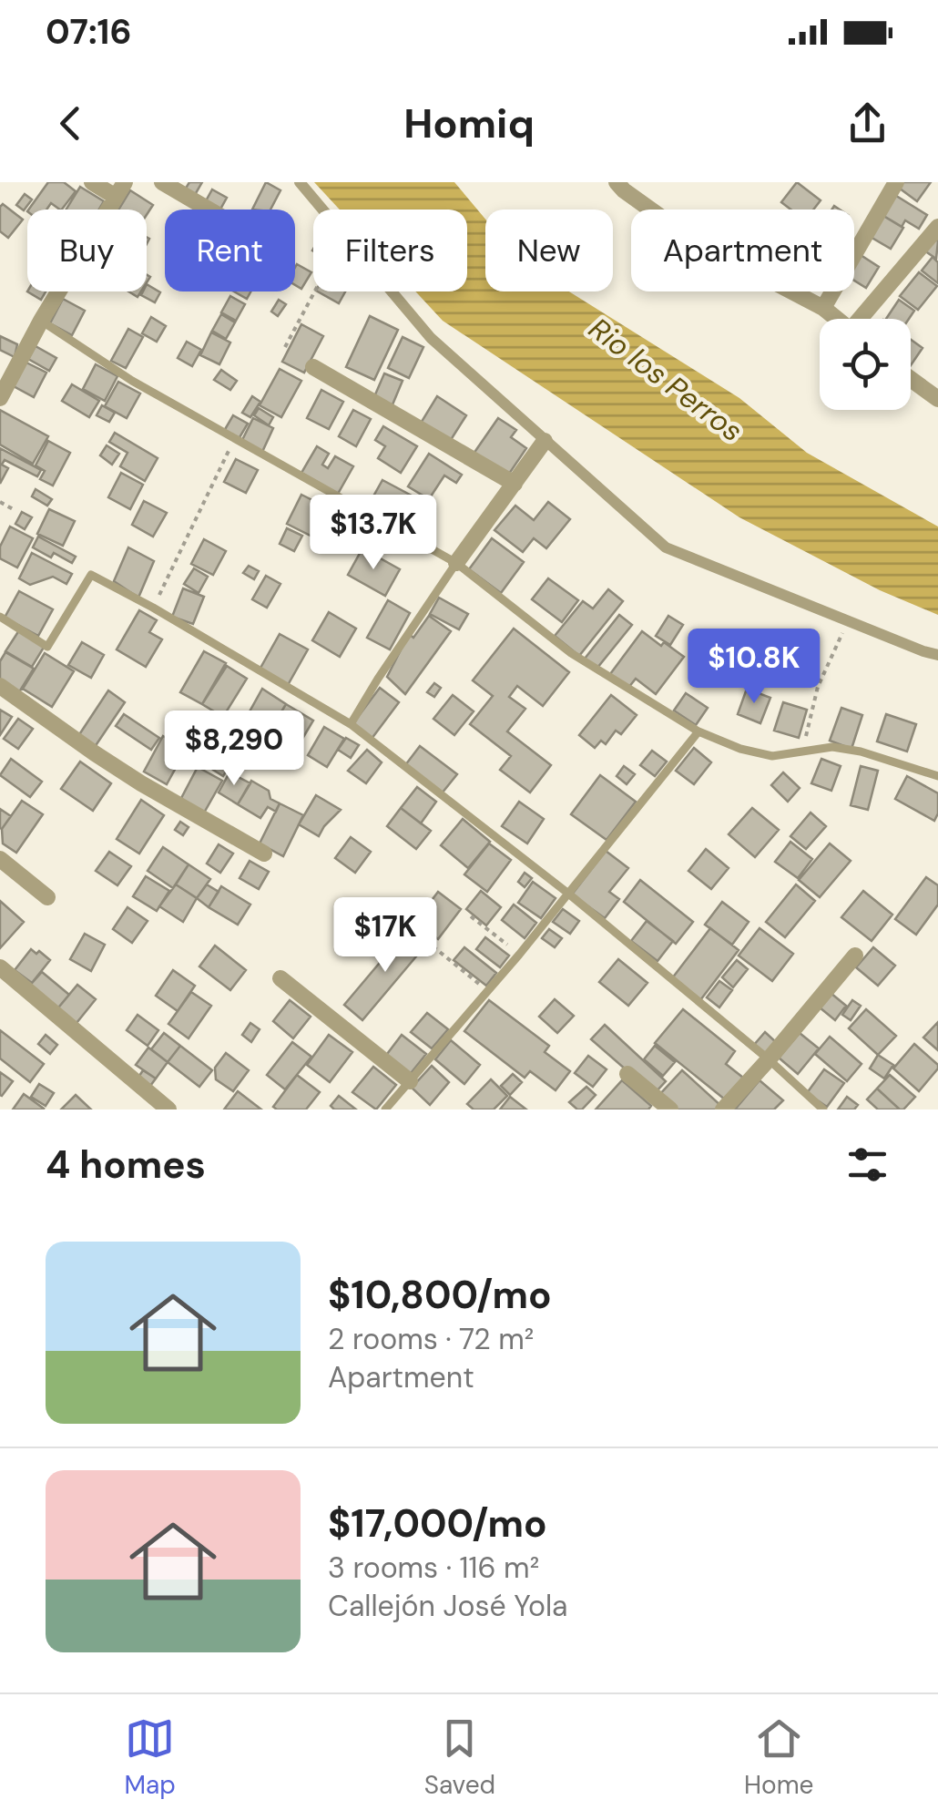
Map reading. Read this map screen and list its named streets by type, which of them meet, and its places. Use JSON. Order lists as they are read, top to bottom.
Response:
{
  "water": ["Rio los Perros"],
  "page": {
    "status": "07:16",
    "header": "Homiq",
    "chip": [
      "Buy",
      "Rent",
      "Filters",
      "New",
      "Apartment"
    ],
    "price": [
      "$13.7K",
      "$10.8K",
      "$8,290",
      "$17K"
    ],
    "heading": "4 homes",
    "list": [
      {
        "name": "$10,800/mo",
        "note": "2 rooms · 72 m² · Apartment"
      },
      {
        "name": "$17,000/mo",
        "note": "3 rooms · 116 m² · Callejón José Yola"
      }
    ],
    "tabs": ["Map", "Saved", "Home"]
  }
}
